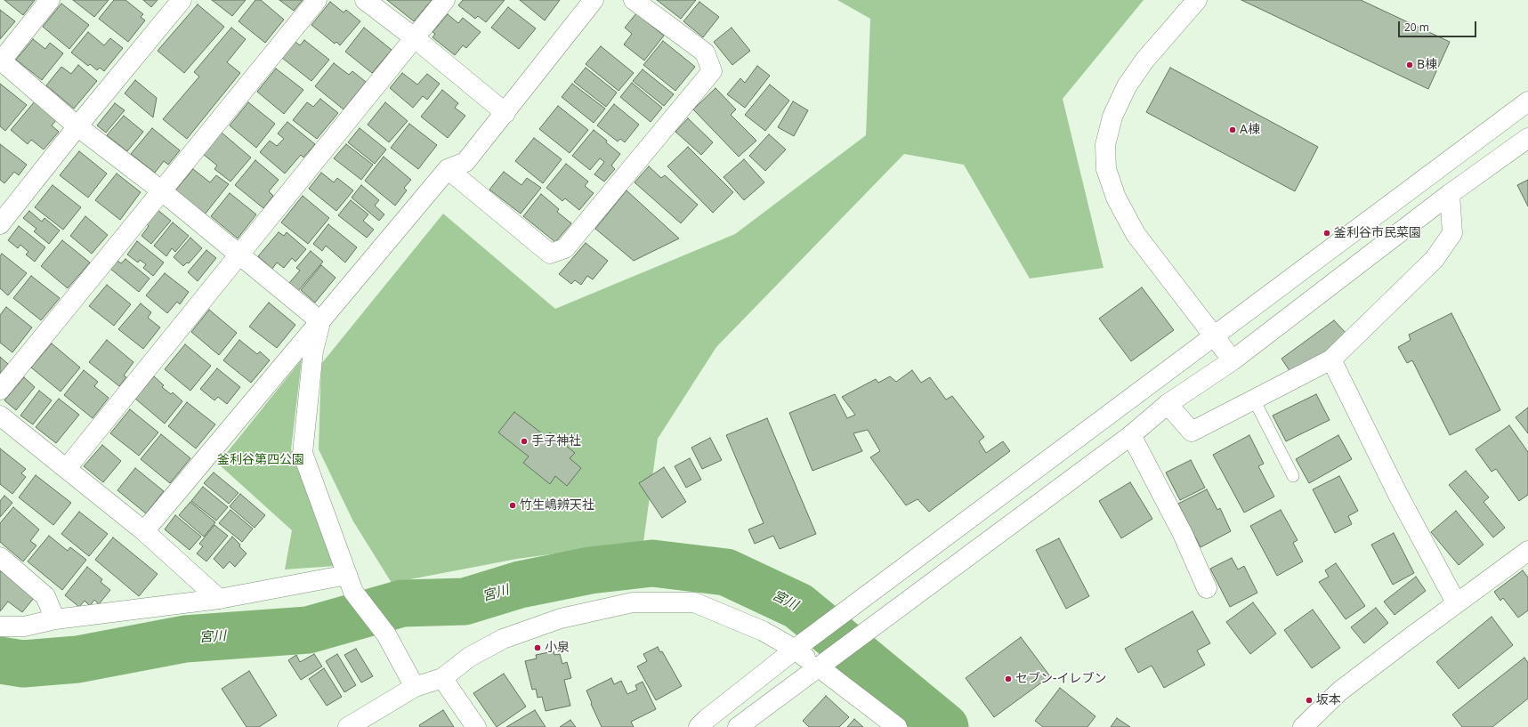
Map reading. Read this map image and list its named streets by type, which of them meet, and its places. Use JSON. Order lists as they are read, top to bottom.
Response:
{
  "water": ["宮川"],
  "parks": ["釜利谷第四公園"],
  "places": [
    "B棟",
    "A棟",
    "釜利谷市民菜園",
    "手子神社",
    "竹生嶋辨天社",
    "小泉",
    "セブン-イレブン",
    "坂本"
  ],
  "scale_bar": "20 m"
}
